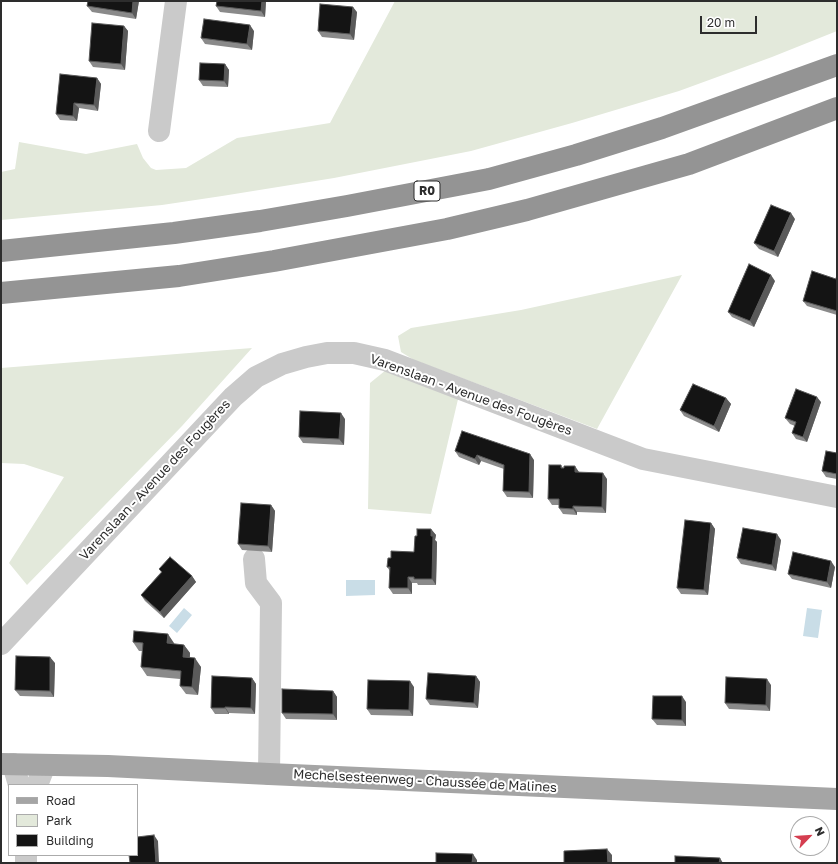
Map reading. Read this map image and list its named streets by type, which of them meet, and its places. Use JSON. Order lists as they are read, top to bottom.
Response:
{
  "streets": {
    "highway": ["R0"],
    "main road": ["Mechelsesteenweg - Chaussée de Malines"],
    "street": ["Varenslaan - Avenue des Fougères"]
  },
  "legend": ["Road", "Park", "Building"],
  "scale_bar": "20 m",
  "north": "top right"
}
